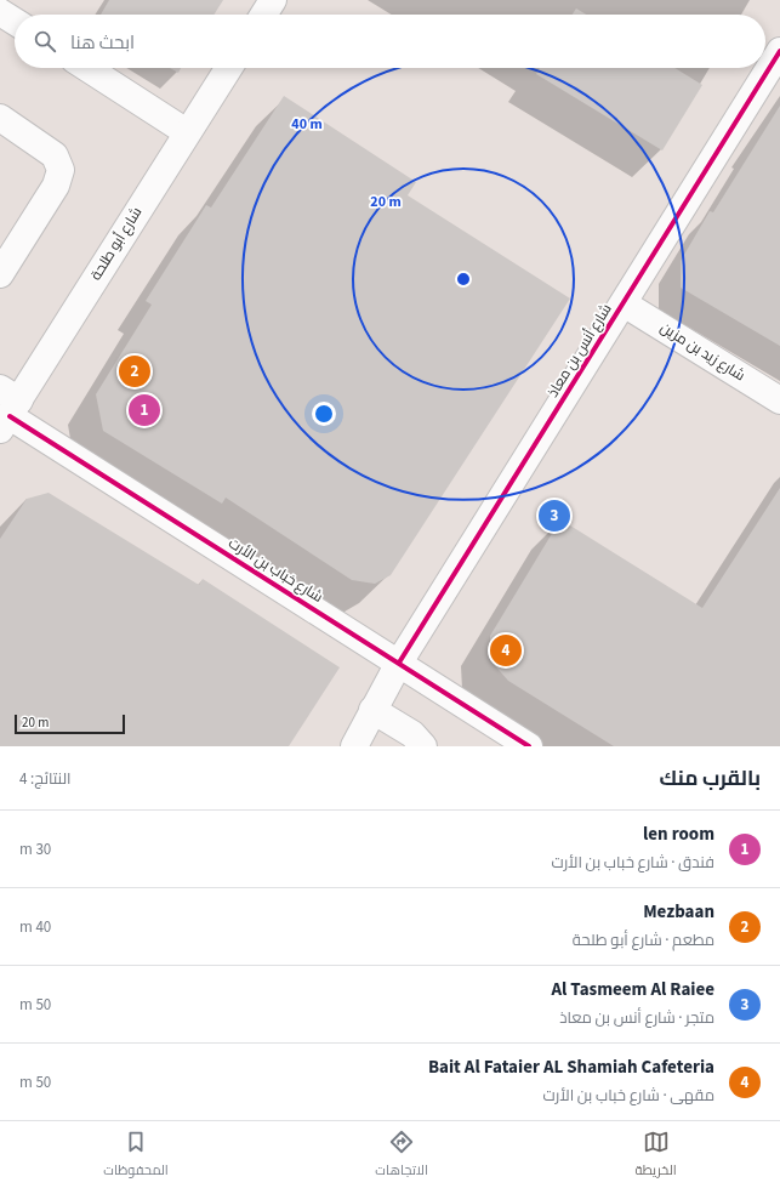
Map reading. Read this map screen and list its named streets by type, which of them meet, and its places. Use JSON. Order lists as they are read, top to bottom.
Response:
{
  "streets": {
    "street": [
      "شارع أبو طلحة",
      "شارع أنس بن معاذ",
      "شارع زيد بن مزين",
      "شارع خباب بن الأرت"
    ]
  },
  "crossings": [
    ["شارع أبو طلحة", "شارع خباب بن الأرت"],
    ["شارع أنس بن معاذ", "شارع زيد بن مزين"],
    ["شارع أنس بن معاذ", "شارع خباب بن الأرت"]
  ],
  "scale_bar": "20 m",
  "page": {
    "search": "ابحث هنا",
    "pins": [
      "2",
      "1",
      "3",
      "4"
    ],
    "scale": "20 m",
    "heading": ["بالقرب منك", "النتائج: 4"],
    "list": [
      {
        "mark": "1",
        "name": "len room",
        "note": "فندق · شارع خباب بن الأرت",
        "value": "30 m"
      },
      {
        "mark": "2",
        "name": "Mezbaan",
        "note": "مطعم · شارع أبو طلحة",
        "value": "40 m"
      },
      {
        "mark": "3",
        "name": "Al Tasmeem Al Raiee",
        "note": "متجر · شارع أنس بن معاذ",
        "value": "50 m"
      },
      {
        "mark": "4",
        "name": "Bait Al Fataier AL Shamiah Cafeteria",
        "note": "مقهى · شارع خباب بن الأرت",
        "value": "50 m"
      }
    ],
    "nav": ["الخريطة", "الاتجاهات", "المحفوظات"]
  },
  "rings": ["40 m", "20 m"]
}
